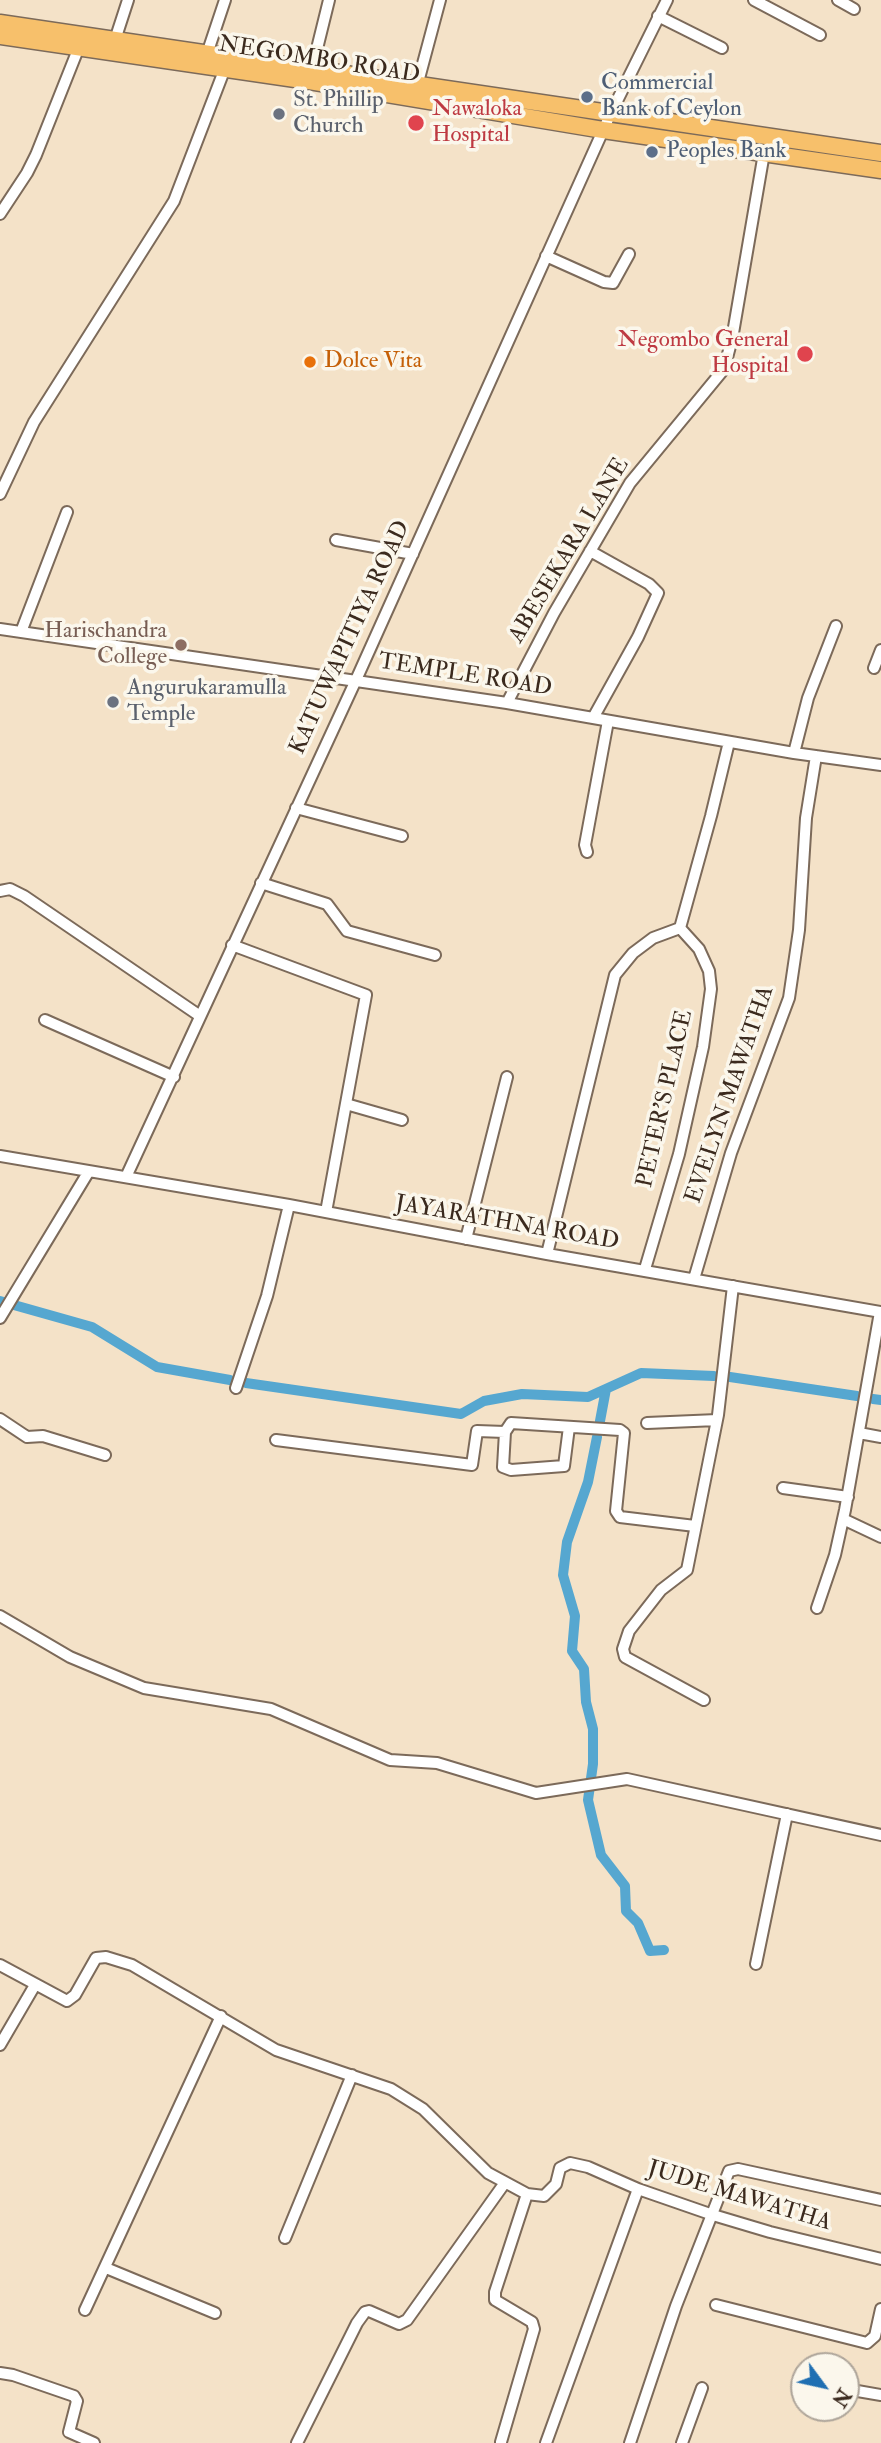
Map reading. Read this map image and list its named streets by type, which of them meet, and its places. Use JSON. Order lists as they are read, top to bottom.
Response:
{
  "streets": {
    "highway": ["NEGOMBO ROAD"],
    "street": [
      "ABESEKARA LANE",
      "KATUWAPITIYA ROAD",
      "TEMPLE ROAD",
      "EVELYN MAWATHA",
      "PETER'S PLACE",
      "JAYARATHNA ROAD",
      "JUDE MAWATHA"
    ]
  },
  "crossings": [
    ["NEGOMBO ROAD", "ABESEKARA LANE"],
    ["NEGOMBO ROAD", "KATUWAPITIYA ROAD"],
    ["ABESEKARA LANE", "TEMPLE ROAD"],
    ["KATUWAPITIYA ROAD", "TEMPLE ROAD"],
    ["KATUWAPITIYA ROAD", "JAYARATHNA ROAD"],
    ["TEMPLE ROAD", "EVELYN MAWATHA"],
    ["EVELYN MAWATHA", "JAYARATHNA ROAD"],
    ["PETER'S PLACE", "JAYARATHNA ROAD"]
  ],
  "places": [
    "Commercial Bank of Ceylon",
    "St. Phillip Church",
    "Nawaloka Hospital",
    "Peoples Bank",
    "Negombo General Hospital",
    "Dolce Vita",
    "Harischandra College",
    "Angurukaramulla Temple"
  ],
  "north": "bottom right"
}
